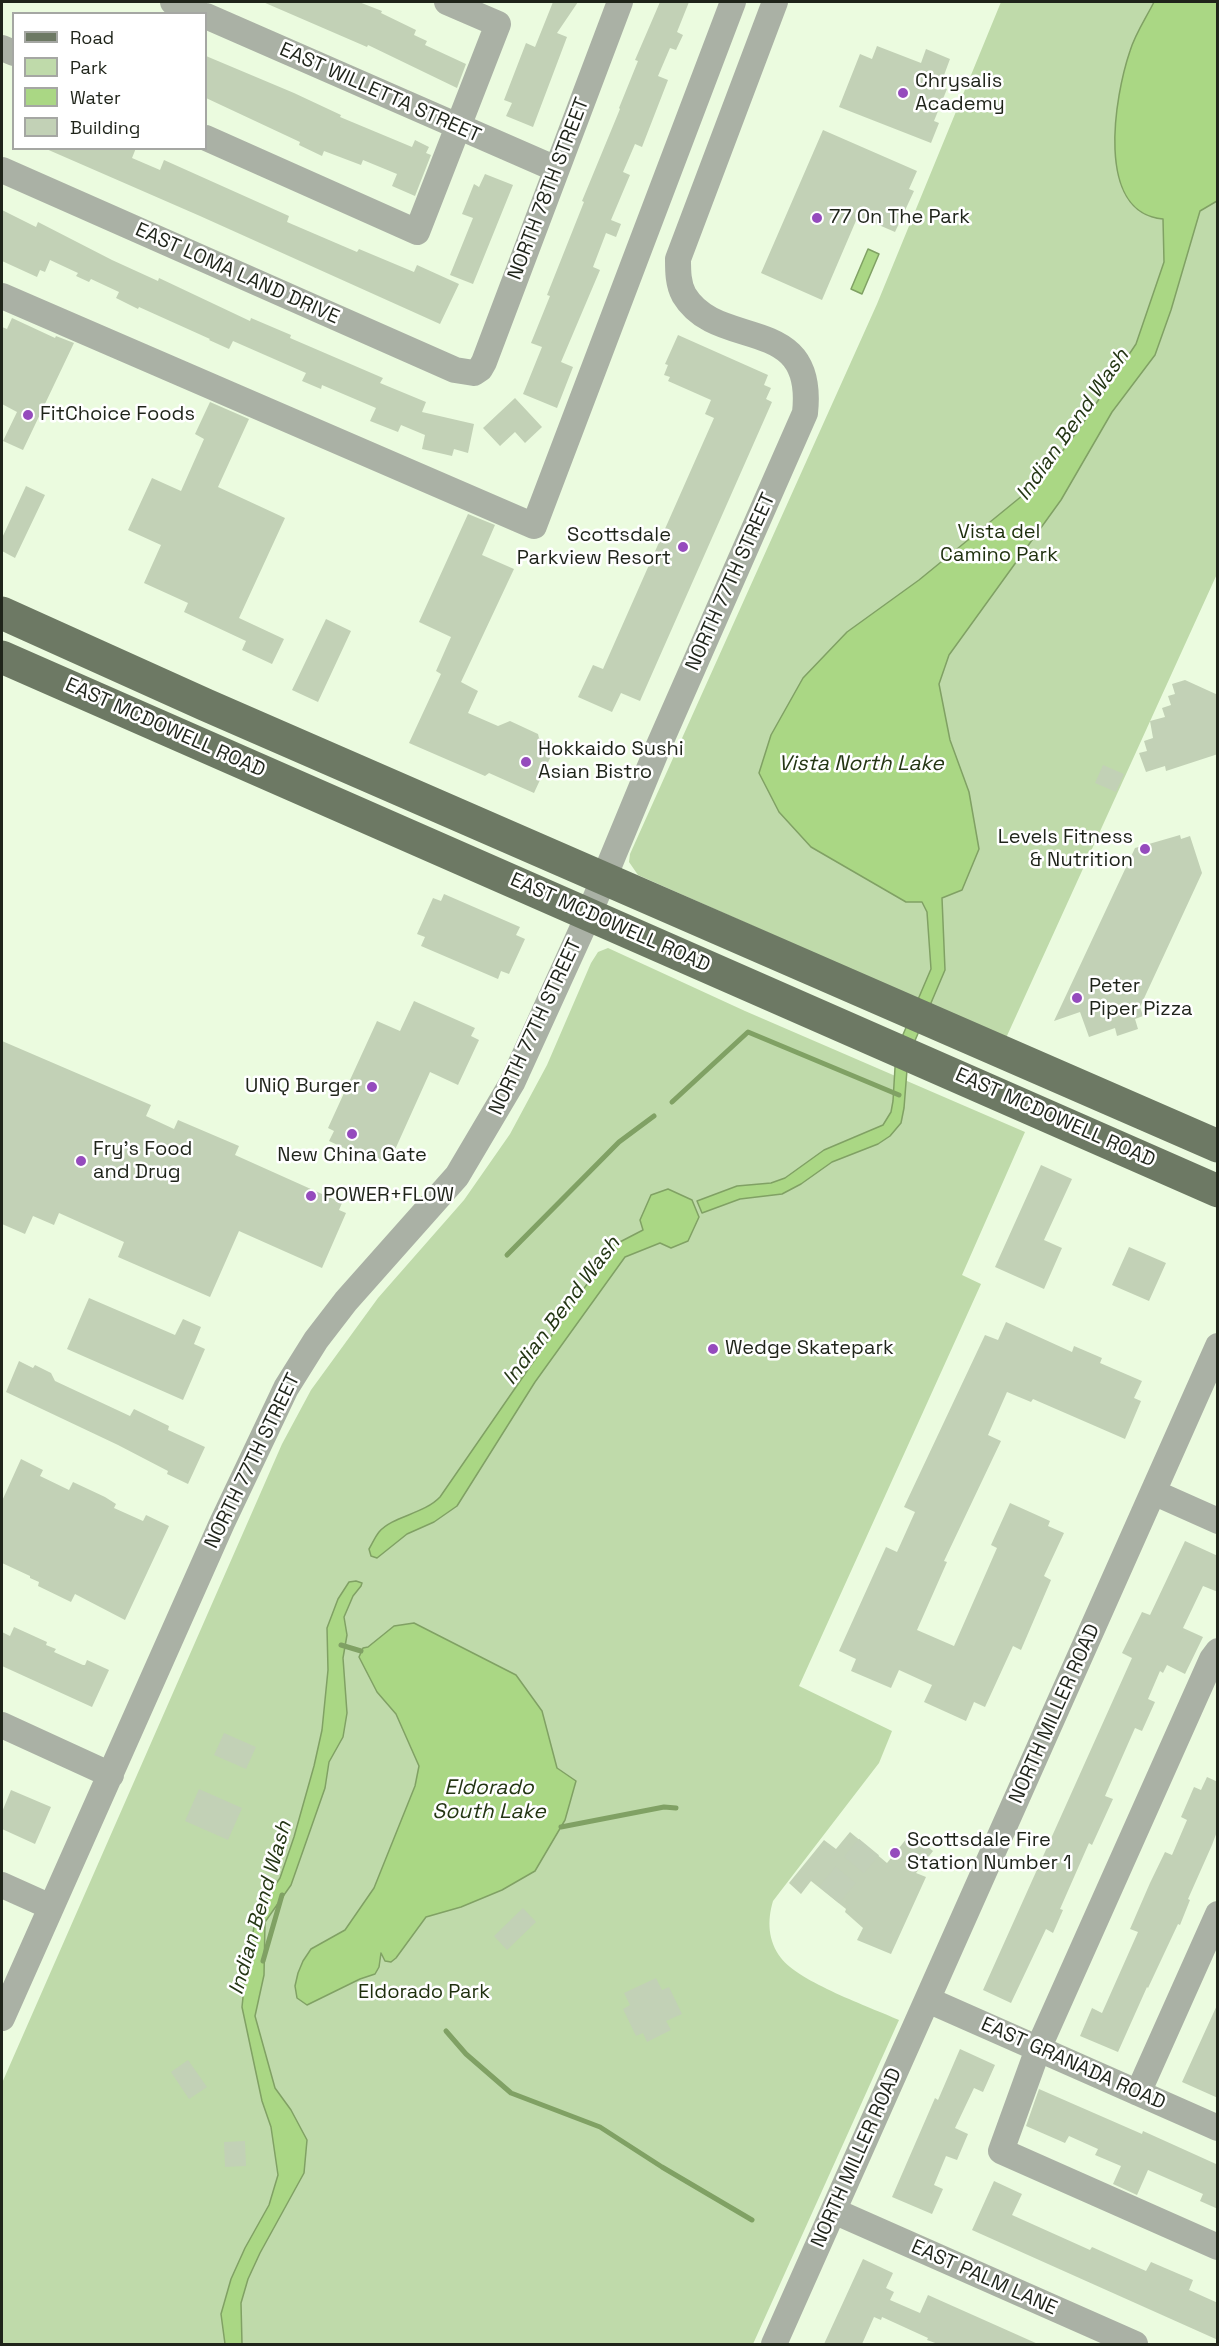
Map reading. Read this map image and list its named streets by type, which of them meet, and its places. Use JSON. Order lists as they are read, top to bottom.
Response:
{
  "streets": {
    "main road": ["EAST MCDOWELL ROAD"],
    "street": [
      "EAST WILLETTA STREET",
      "NORTH 78TH STREET",
      "EAST LOMA LAND DRIVE",
      "NORTH 77TH STREET",
      "NORTH MILLER ROAD",
      "EAST GRANADA ROAD",
      "EAST PALM LANE"
    ]
  },
  "crossings": [
    ["EAST WILLETTA STREET", "NORTH 78TH STREET"],
    ["NORTH 78TH STREET", "EAST LOMA LAND DRIVE"],
    ["NORTH 77TH STREET", "EAST MCDOWELL ROAD"],
    ["NORTH MILLER ROAD", "EAST GRANADA ROAD"],
    ["NORTH MILLER ROAD", "EAST PALM LANE"]
  ],
  "water": ["Indian Bend Wash", "Vista North Lake", "Eldorado South Lake"],
  "parks": ["Vista del Camino Park", "Eldorado Park"],
  "places": [
    "Chrysalis Academy",
    "77 On The Park",
    "FitChoice Foods",
    "Scottsdale Parkview Resort",
    "Hokkaido Sushi Asian Bistro",
    "Levels Fitness & Nutrition",
    "Peter Piper Pizza",
    "UNiQ Burger",
    "New China Gate",
    "Fry's Food and Drug",
    "POWER+FLOW",
    "Wedge Skatepark",
    "Scottsdale Fire Station Number 1"
  ],
  "legend": [
    "Road",
    "Park",
    "Water",
    "Building"
  ]
}
